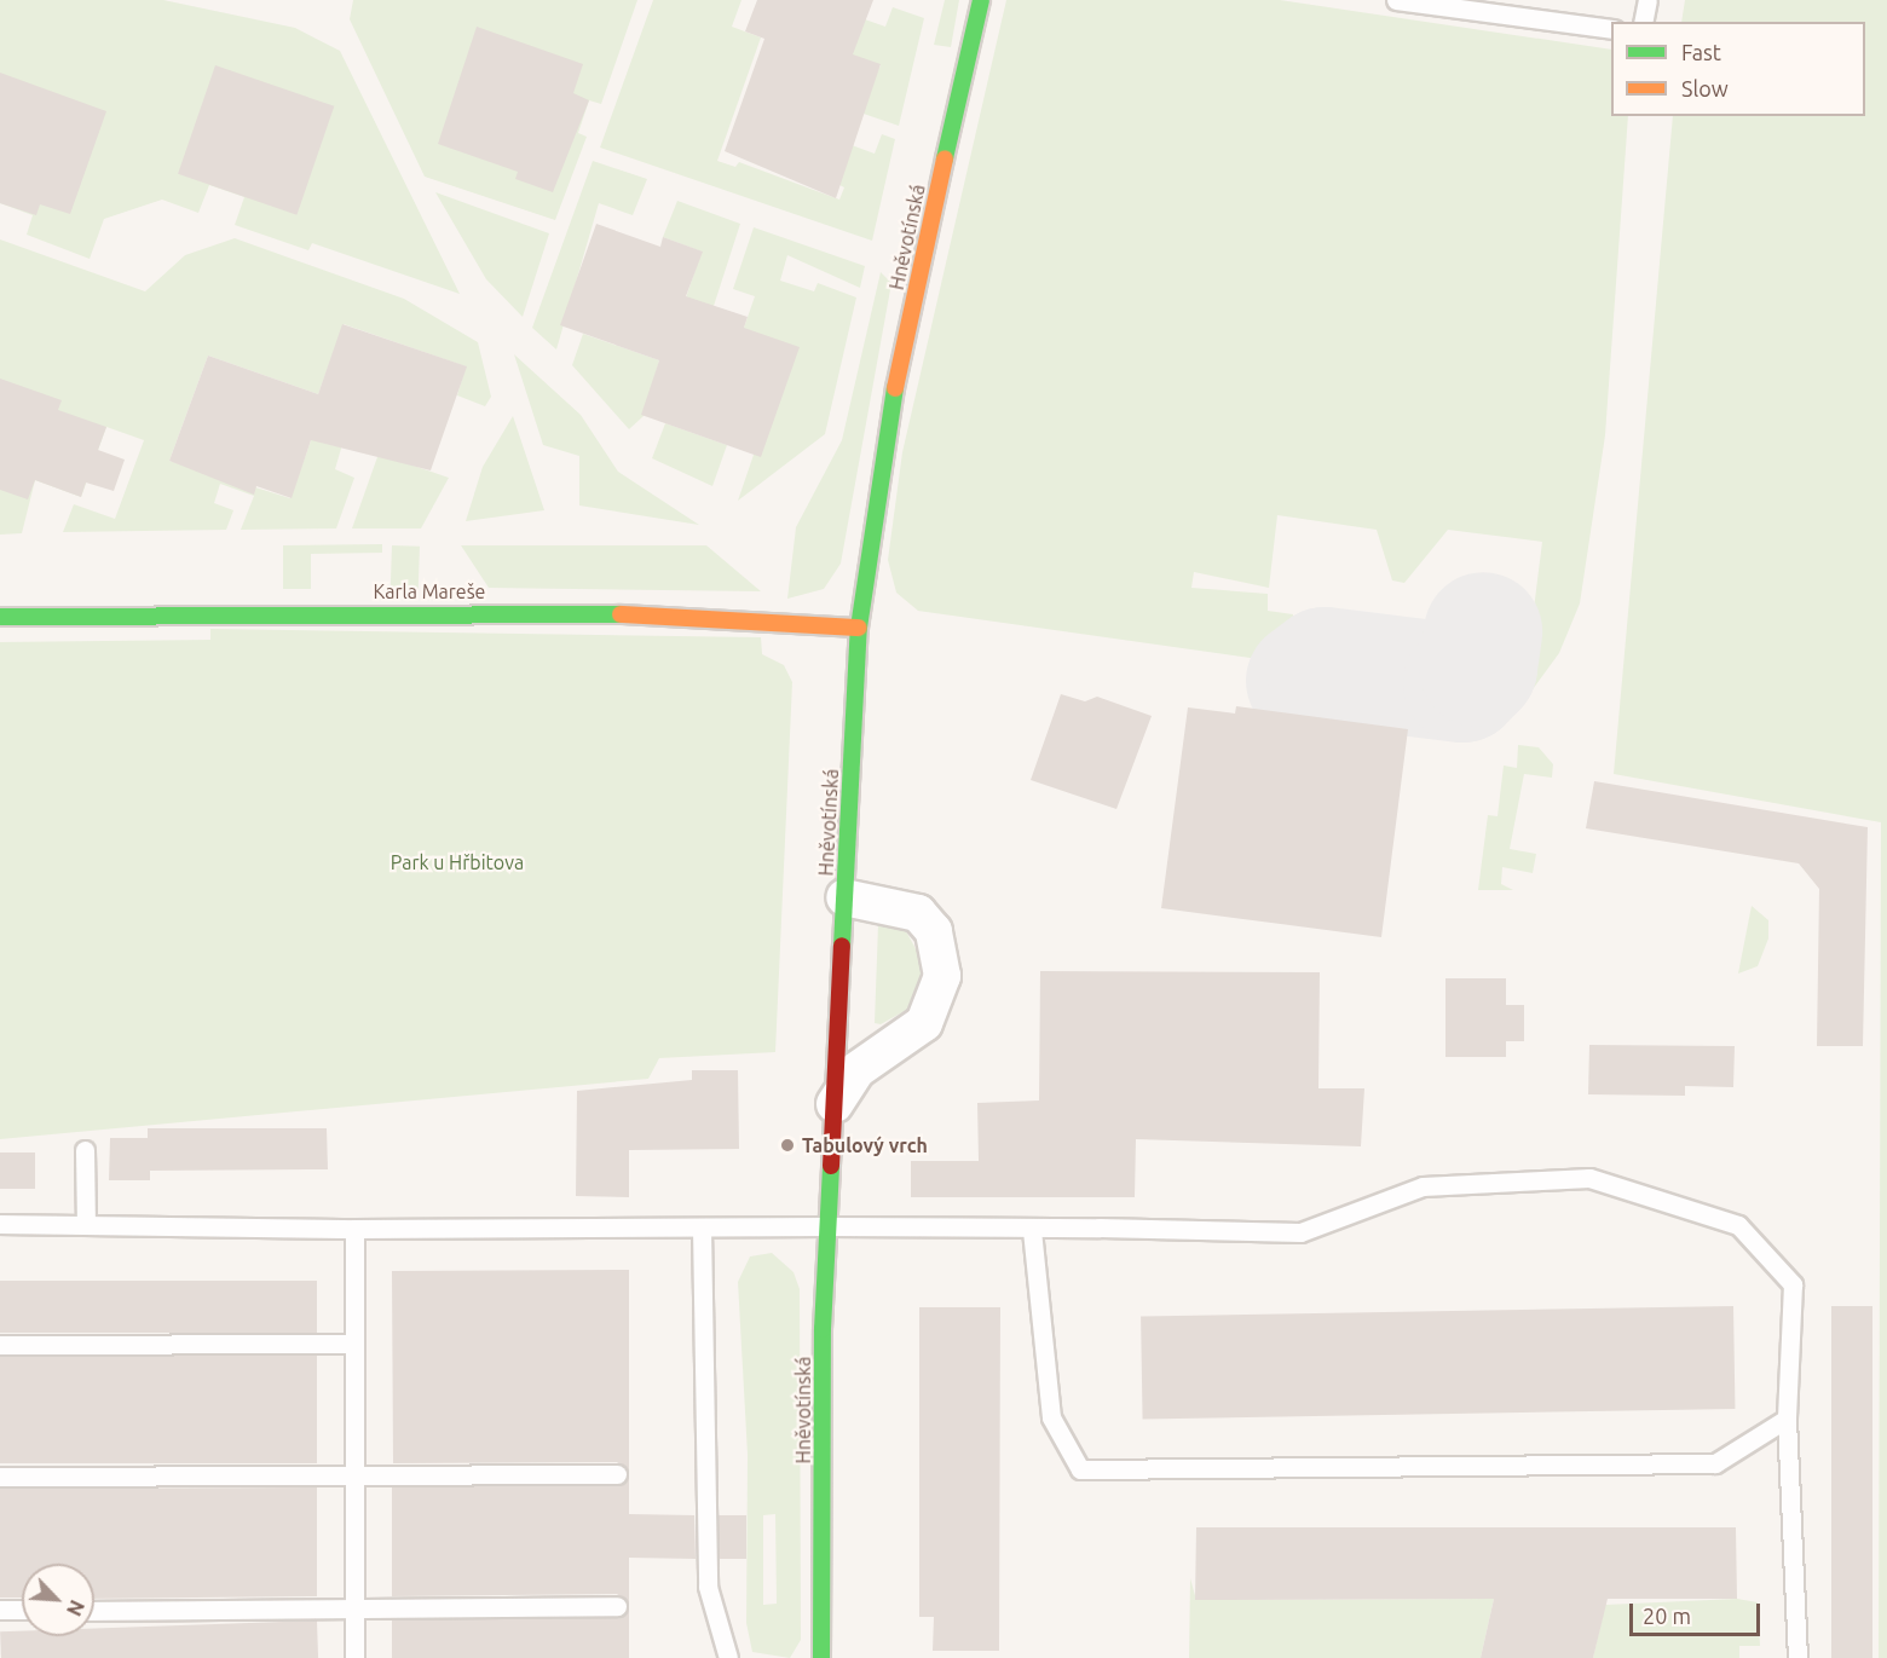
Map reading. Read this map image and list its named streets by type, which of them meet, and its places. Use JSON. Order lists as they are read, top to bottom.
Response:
{
  "streets": {
    "street": ["Hněvotínská", "Karla Mareše"]
  },
  "crossings": [
    ["Hněvotínská", "Karla Mareše"]
  ],
  "parks": ["Park u Hřbitova"],
  "places": ["Tabulový vrch"],
  "legend": ["Fast", "Slow"],
  "scale_bar": "20 m",
  "north": "bottom right"
}
